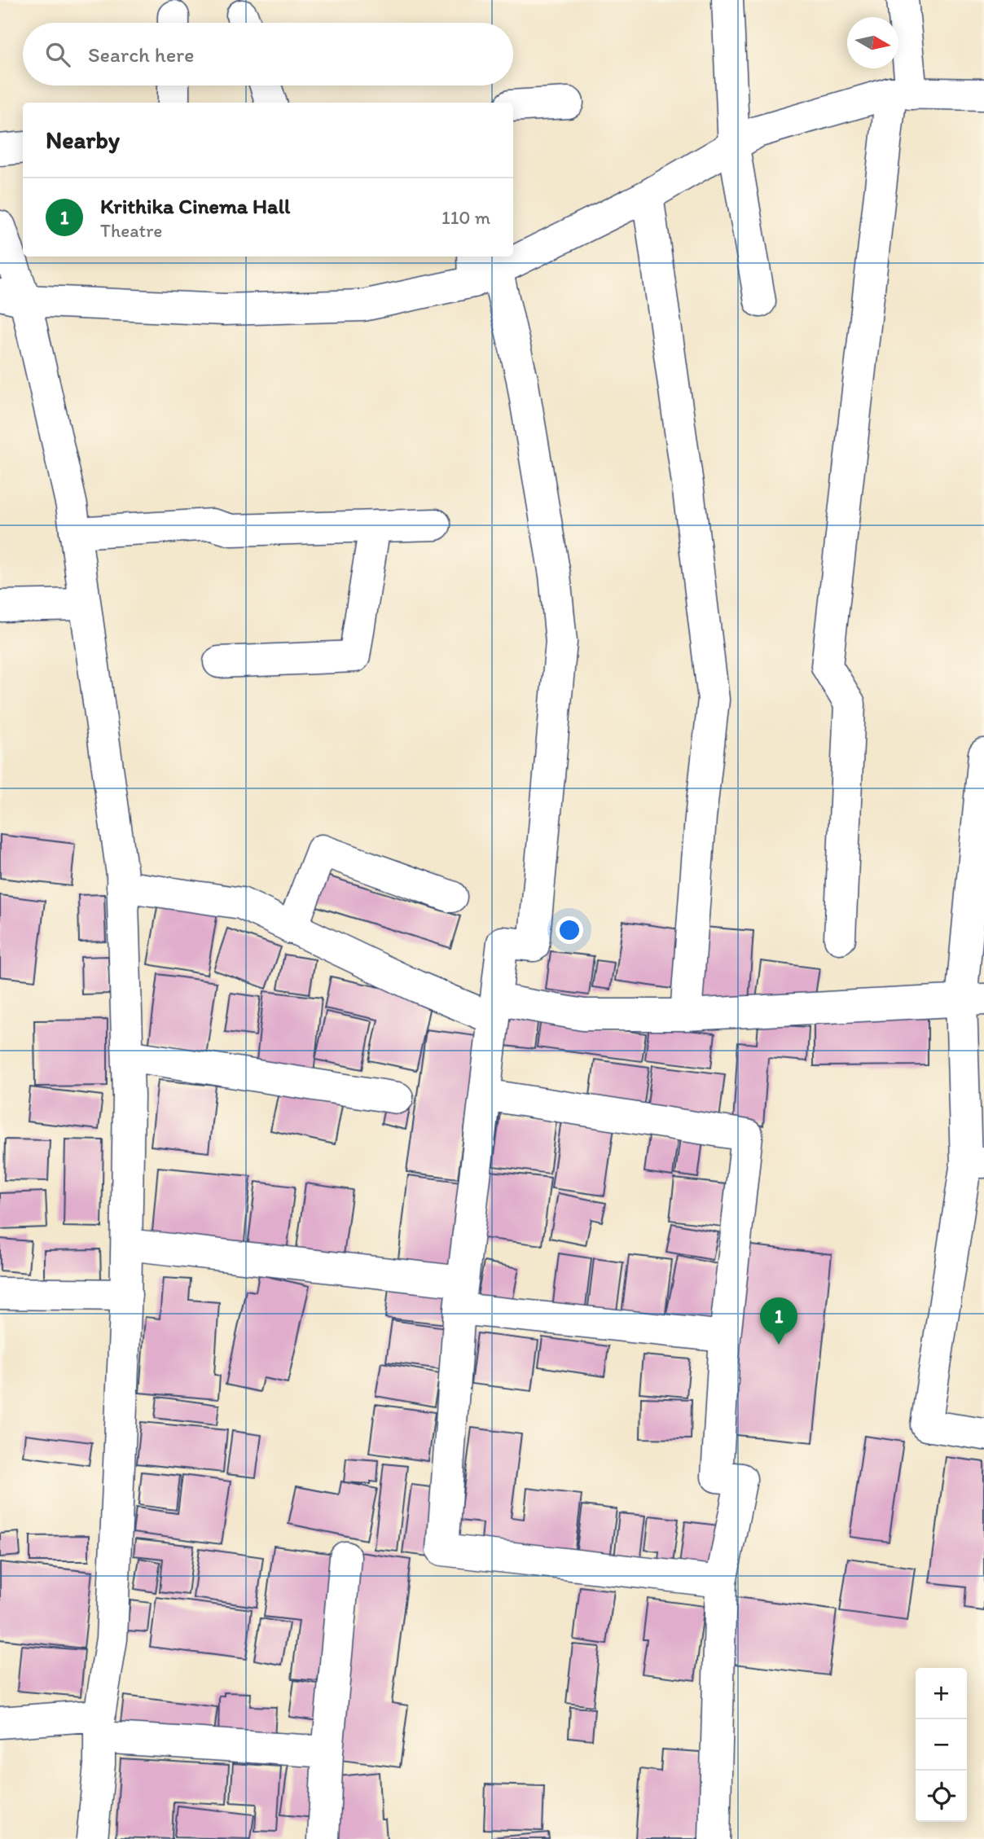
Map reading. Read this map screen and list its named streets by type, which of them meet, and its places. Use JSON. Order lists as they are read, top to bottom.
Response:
{
  "north": "right",
  "page": {
    "search": "Search here",
    "heading": "Nearby",
    "list": [
      {
        "mark": "1",
        "name": "Krithika Cinema Hall",
        "note": "Theatre",
        "value": "110 m"
      }
    ],
    "pins": "1",
    "map_buttons": ["+", "−"]
  }
}
